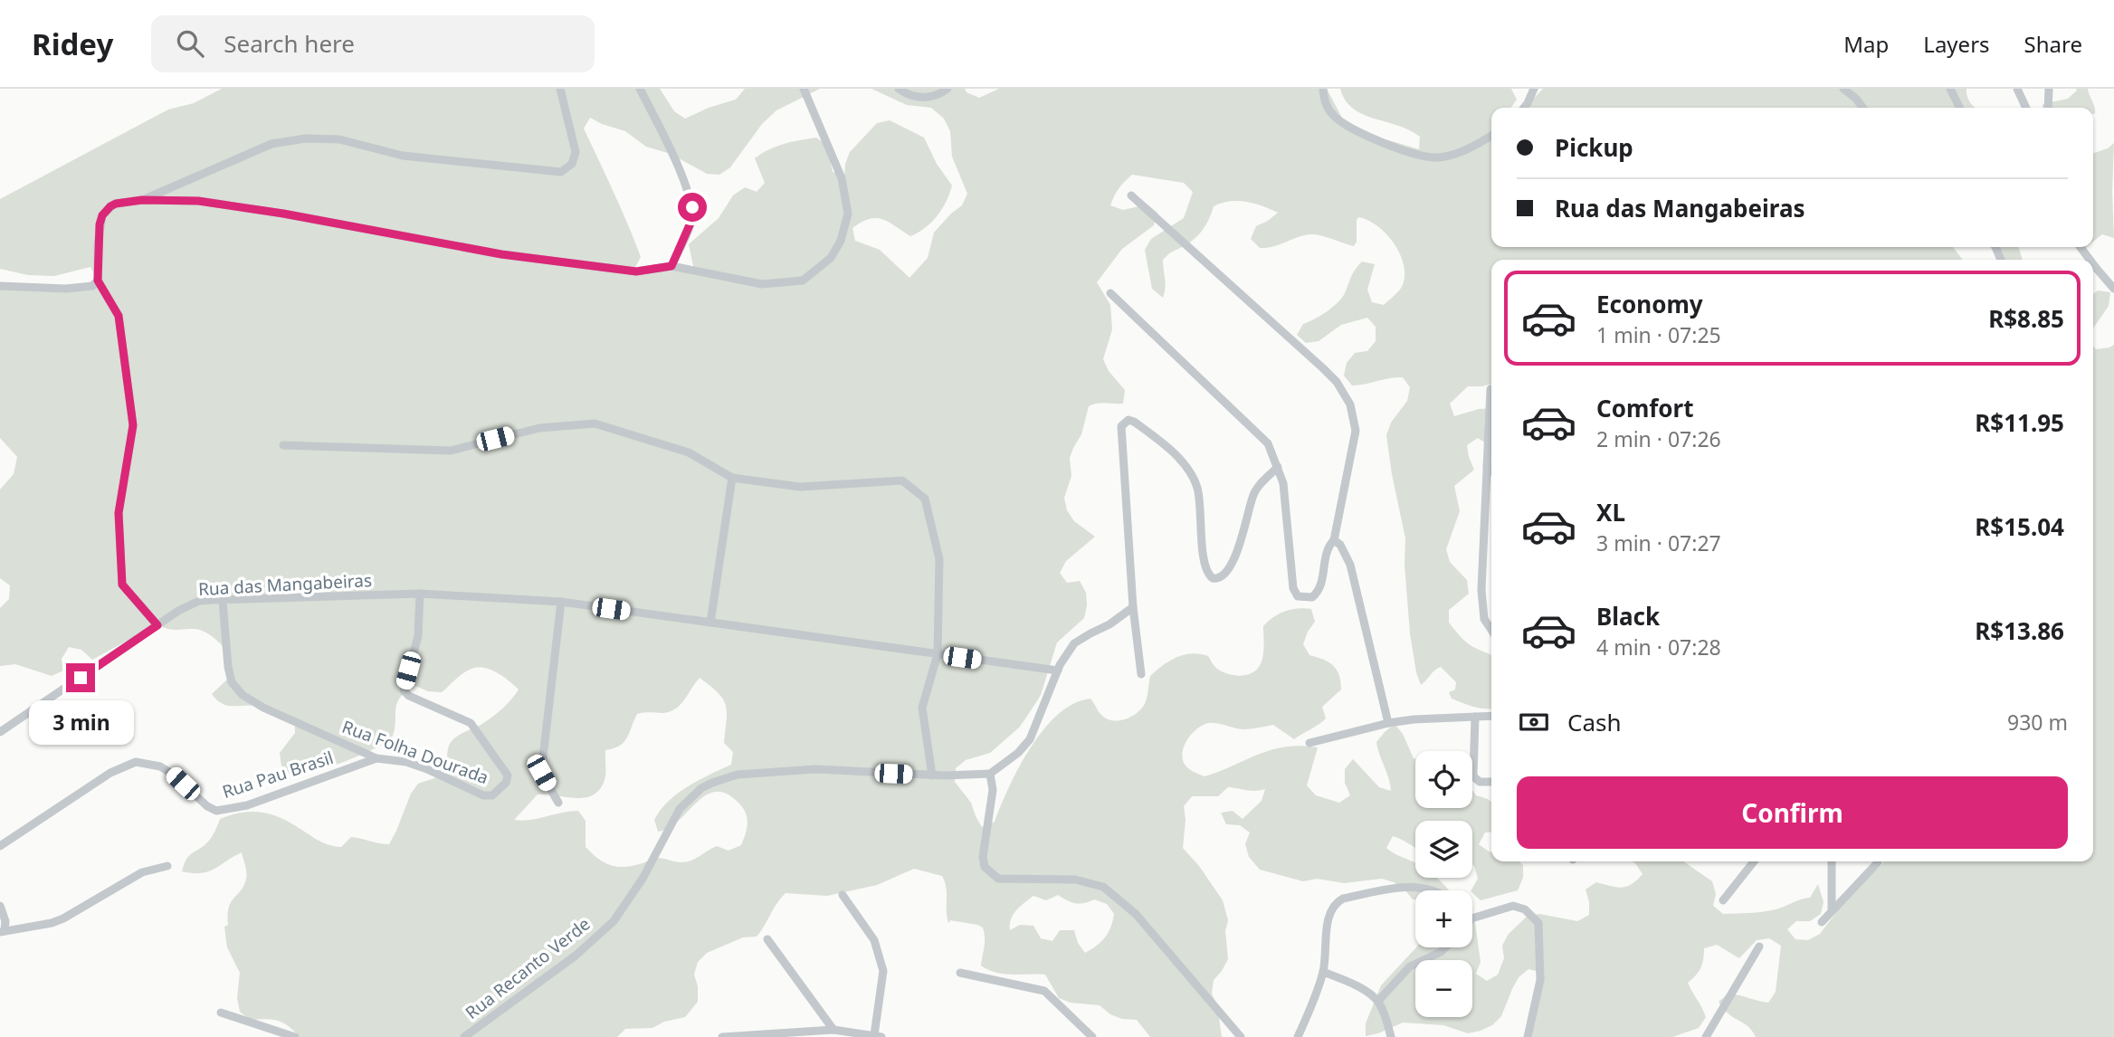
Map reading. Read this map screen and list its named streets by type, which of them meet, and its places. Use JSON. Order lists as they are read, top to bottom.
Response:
{
  "streets": {
    "street": [
      "Rua das Mangabeiras",
      "Rua Folha Dourada",
      "Rua Pau Brasil",
      "Rua Recanto Verde"
    ]
  },
  "crossings": [
    ["Rua das Mangabeiras", "Rua Folha Dourada"],
    ["Rua Folha Dourada", "Rua Pau Brasil"]
  ],
  "page": {
    "header": "Ridey",
    "search": "Search here",
    "nav": ["Map", "Layers", "Share"],
    "banner": ["Pickup", "Rua das Mangabeiras"],
    "list": [
      {
        "name": "Economy",
        "note": "1 min · 07:25",
        "value": "R$8.85"
      },
      {
        "name": "Comfort",
        "note": "2 min · 07:26",
        "value": "R$11.95"
      },
      {
        "name": "XL",
        "note": "3 min · 07:27",
        "value": "R$15.04"
      },
      {
        "name": "Black",
        "note": "4 min · 07:28",
        "value": "R$13.86"
      }
    ],
    "pay": ["Cash", "930 m"],
    "bubble": "3 min",
    "map_buttons": ["+", "−"],
    "buttons": "Confirm"
  }
}
